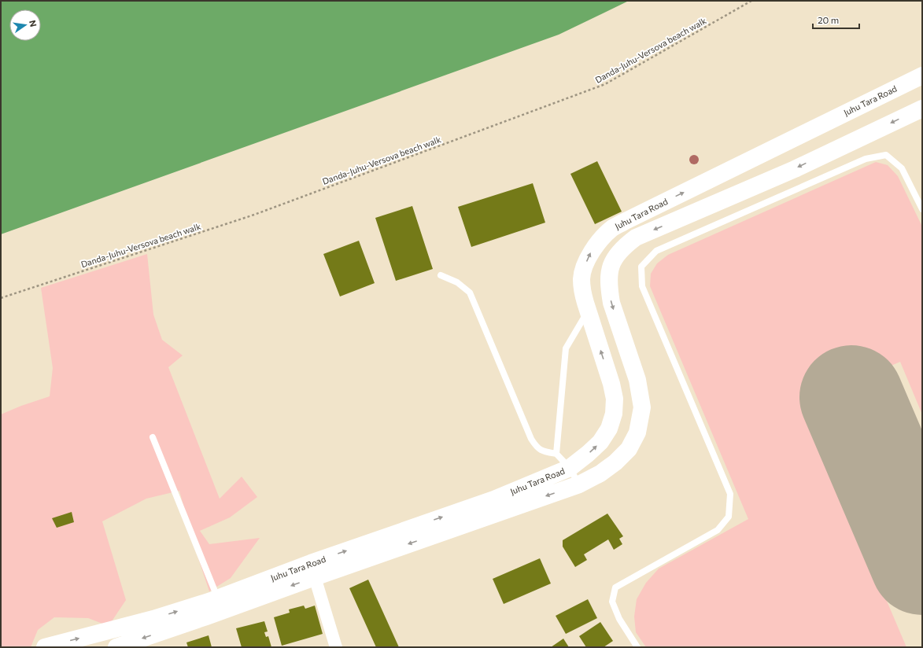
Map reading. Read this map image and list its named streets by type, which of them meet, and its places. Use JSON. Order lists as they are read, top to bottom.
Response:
{
  "streets": {
    "main road": ["Juhu Tara Road"],
    "path": ["Danda-Juhu-Versova beach walk"]
  },
  "scale_bar": "20 m",
  "north": "right"
}
